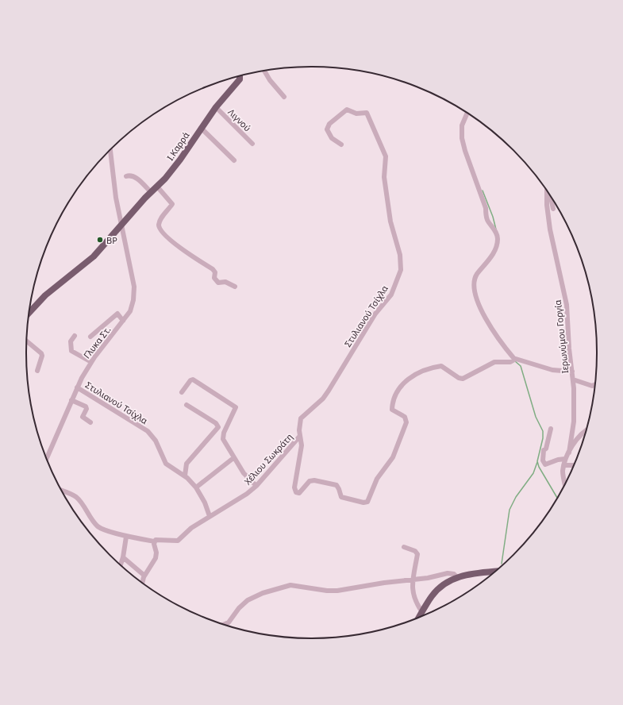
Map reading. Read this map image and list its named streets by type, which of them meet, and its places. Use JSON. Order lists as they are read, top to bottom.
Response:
{
  "streets": {
    "main road": ["Ι.Καρρά"],
    "street": [
      "Λιγνού",
      "Στυλιανού Τσίχλα",
      "Ιερωνύμου Γοργία",
      "Γλυκα Στ.",
      "Χέλιου Σωκράτη"
    ]
  },
  "crossings": [
    ["Λιγνού", "Ι.Καρρά"],
    ["Ι.Καρρά", "Γλυκα Στ."],
    ["Στυλιανού Τσίχλα", "Γλυκα Στ."],
    ["Στυλιανού Τσίχλα", "Χέλιου Σωκράτη"]
  ],
  "places": ["BP"]
}
